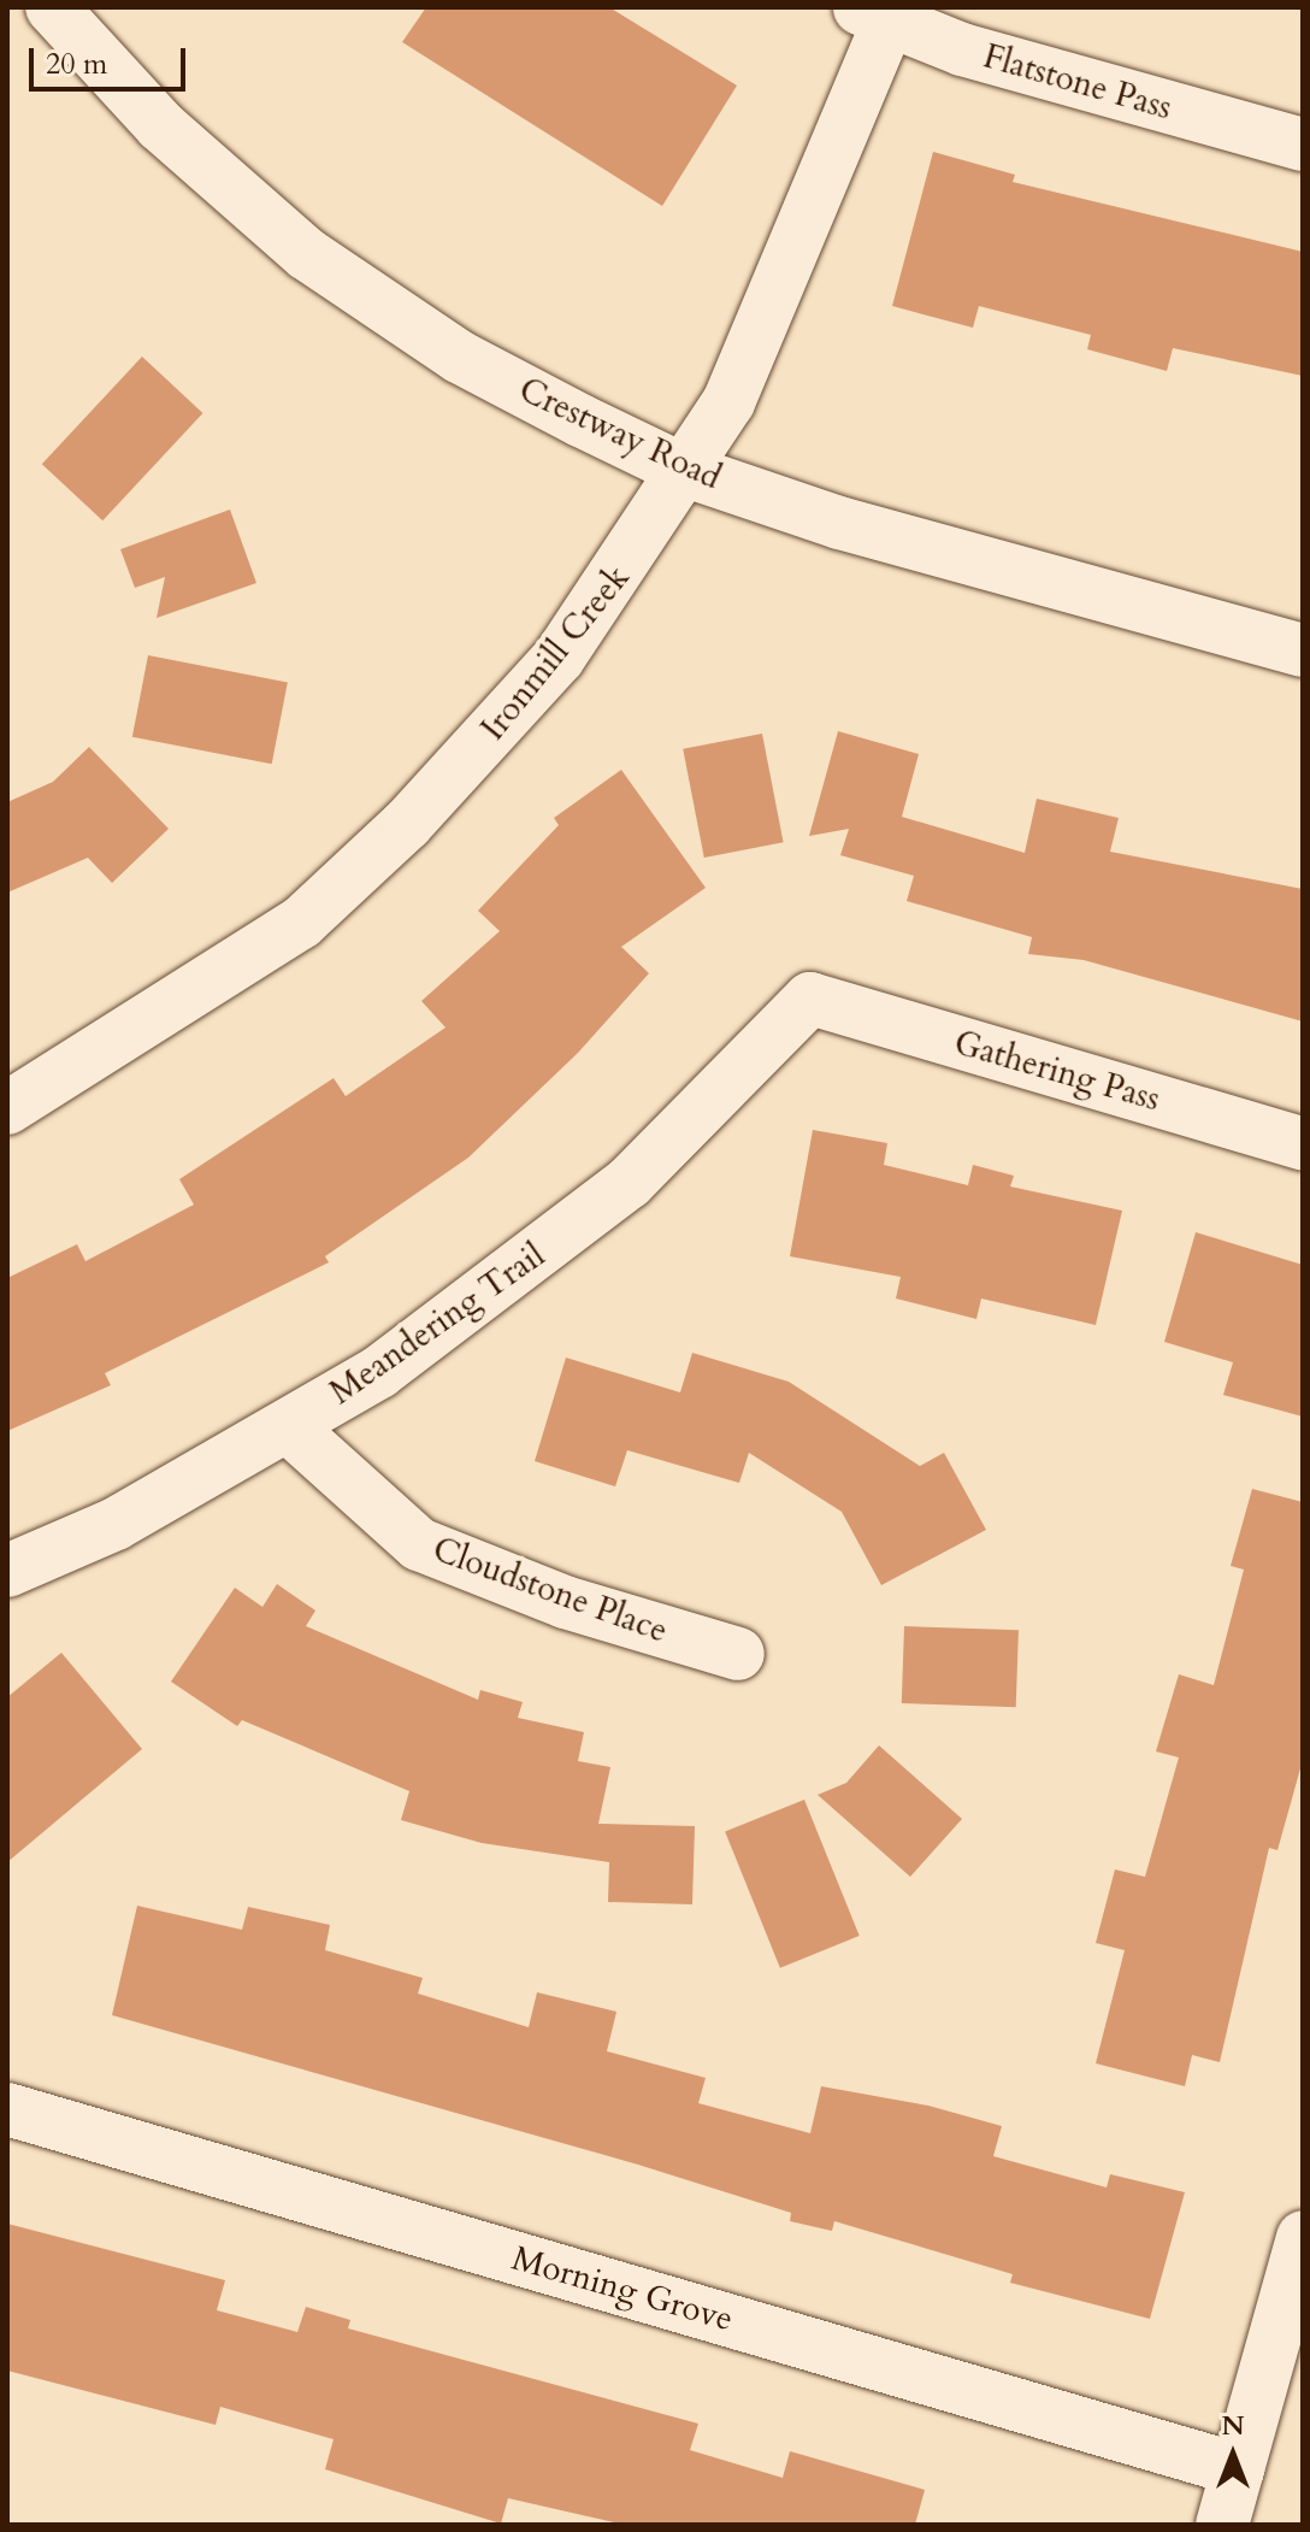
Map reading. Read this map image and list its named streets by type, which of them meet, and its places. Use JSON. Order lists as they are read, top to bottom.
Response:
{
  "streets": {
    "street": [
      "Flatstone Pass",
      "Crestway Road",
      "Ironmill Creek",
      "Gathering Pass",
      "Meandering Trail",
      "Cloudstone Place",
      "Morning Grove"
    ]
  },
  "crossings": [
    ["Flatstone Pass", "Ironmill Creek"],
    ["Crestway Road", "Ironmill Creek"],
    ["Gathering Pass", "Meandering Trail"],
    ["Meandering Trail", "Cloudstone Place"]
  ],
  "scale_bar": "20 m",
  "north": "top"
}
